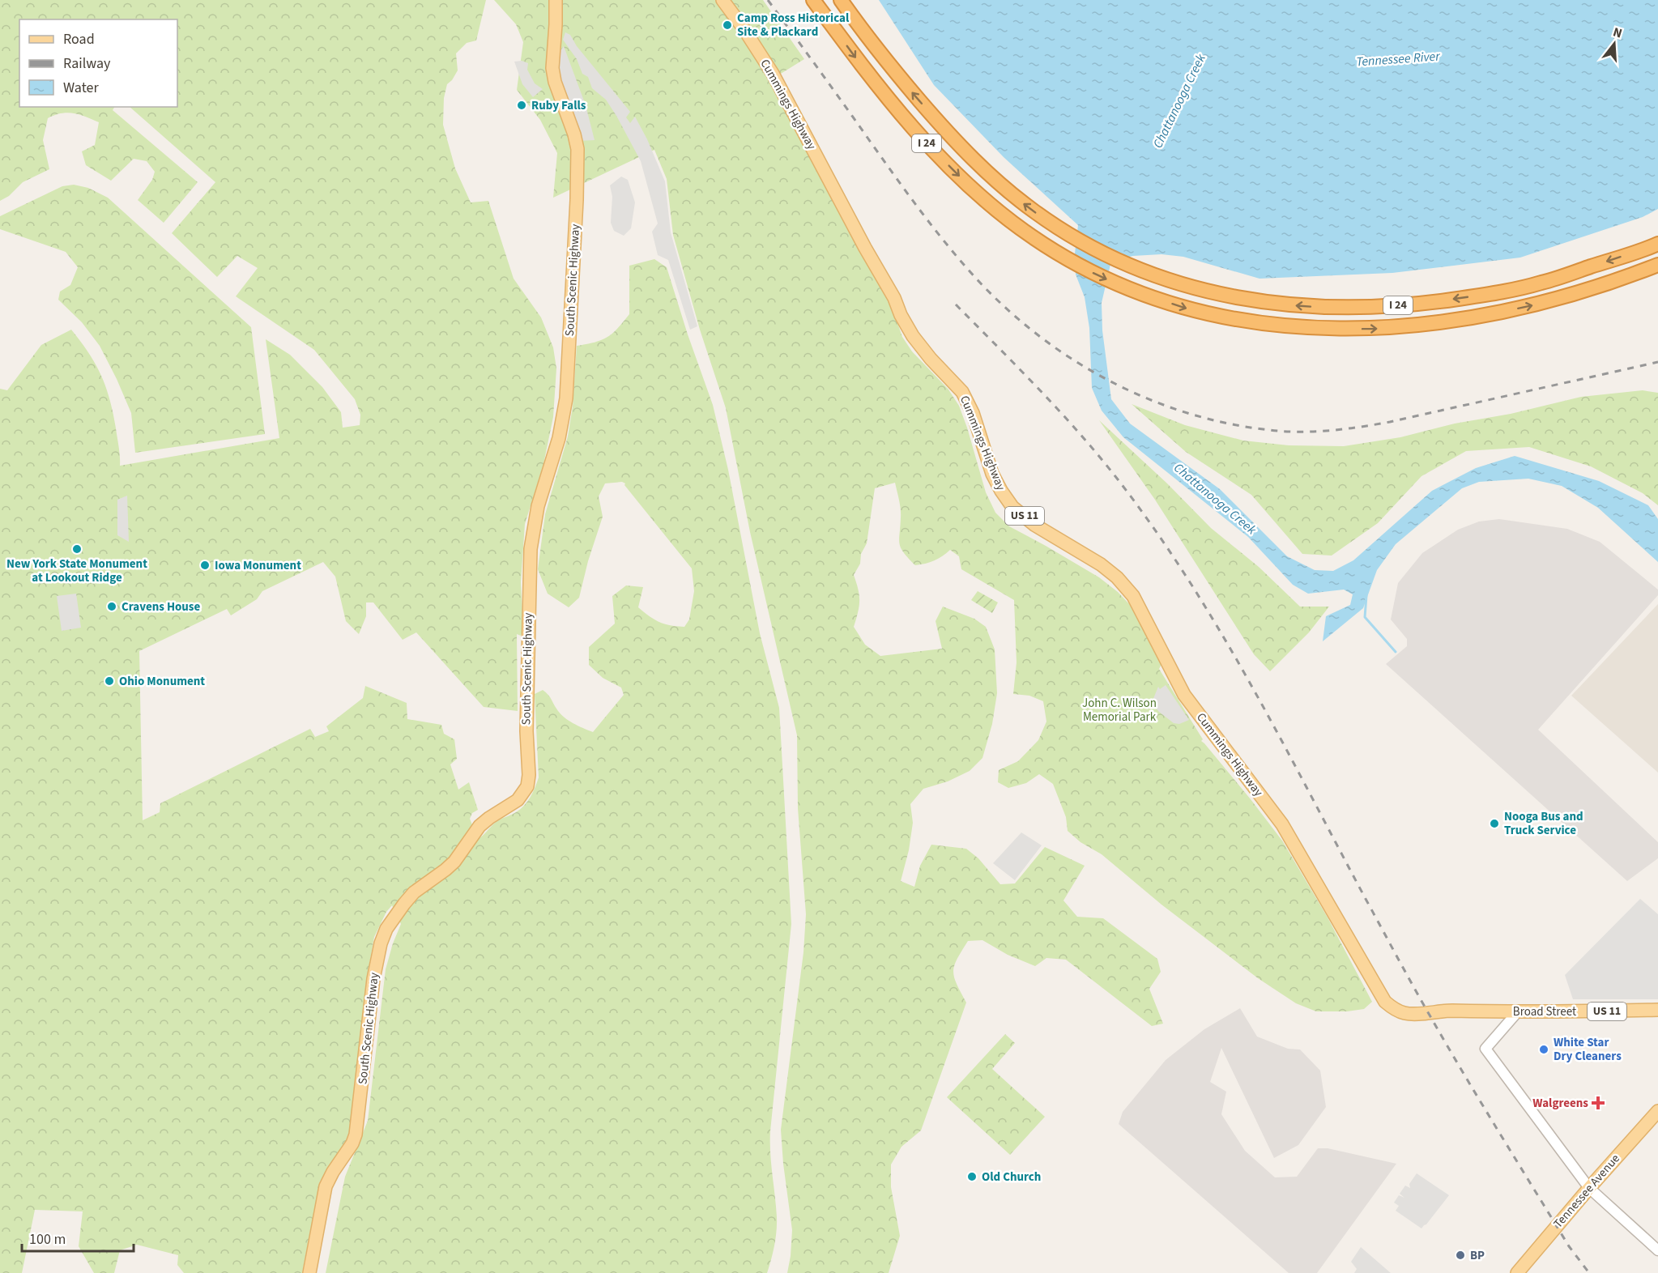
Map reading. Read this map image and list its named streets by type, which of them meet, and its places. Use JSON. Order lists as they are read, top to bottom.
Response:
{
  "streets": {
    "highway": ["I 24"],
    "main road": [
      "Cummings Highway",
      "South Scenic Highway",
      "US 11",
      "Broad Street",
      "Tennessee Avenue"
    ]
  },
  "crossings": [
    ["Cummings Highway", "Broad Street"]
  ],
  "water": ["Tennessee River", "Chattanooga Creek"],
  "parks": ["John C. Wilson Memorial Park"],
  "places": {
    "other": [
      "Camp Ross Historical Site & Plackard",
      "Ruby Falls",
      "New York State Monument at Lookout Ridge",
      "Iowa Monument",
      "Cravens House",
      "Ohio Monument",
      "Nooga Bus and Truck Service",
      "White Star Dry Cleaners",
      "Old Church",
      "BP"
    ],
    "health": ["Walgreens"]
  },
  "legend": ["Road", "Railway", "Water"],
  "scale_bar": "100 m",
  "north": "top"
}
